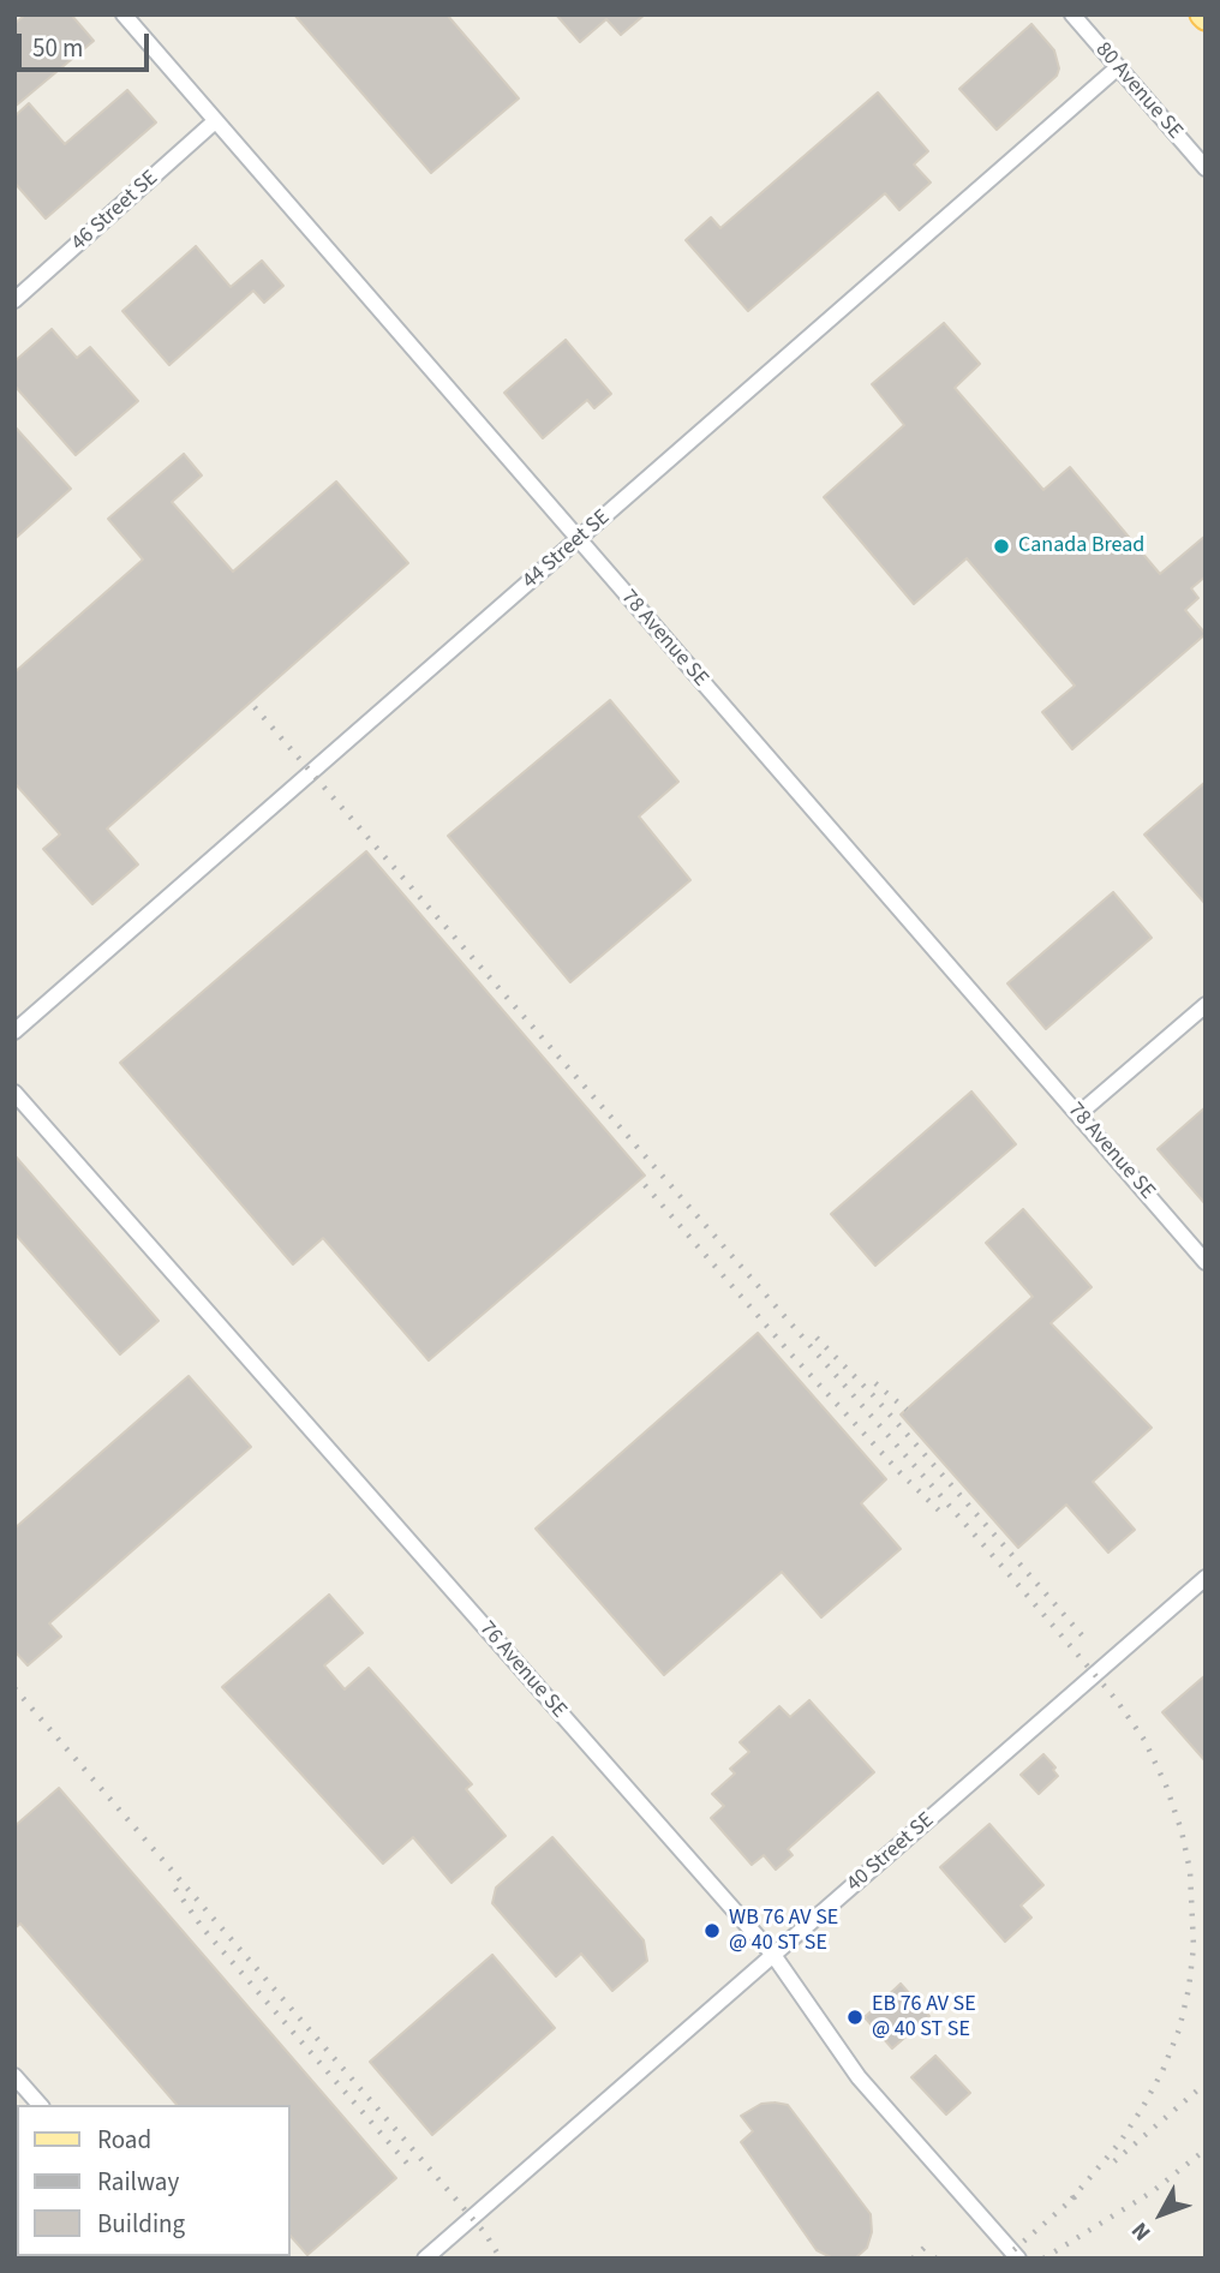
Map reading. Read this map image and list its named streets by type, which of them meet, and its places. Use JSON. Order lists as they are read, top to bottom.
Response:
{
  "streets": {
    "street": [
      "80 Avenue SE",
      "46 Street SE",
      "44 Street SE",
      "78 Avenue SE",
      "76 Avenue SE",
      "40 Street SE"
    ]
  },
  "crossings": [
    ["80 Avenue SE", "44 Street SE"],
    ["46 Street SE", "78 Avenue SE"],
    ["44 Street SE", "78 Avenue SE"],
    ["76 Avenue SE", "40 Street SE"]
  ],
  "places": ["Canada Bread", "WB 76 AV SE @ 40 ST SE", "EB 76 AV SE @ 40 ST SE"],
  "legend": ["Road", "Railway", "Building"],
  "scale_bar": "50 m",
  "north": "bottom left"
}
